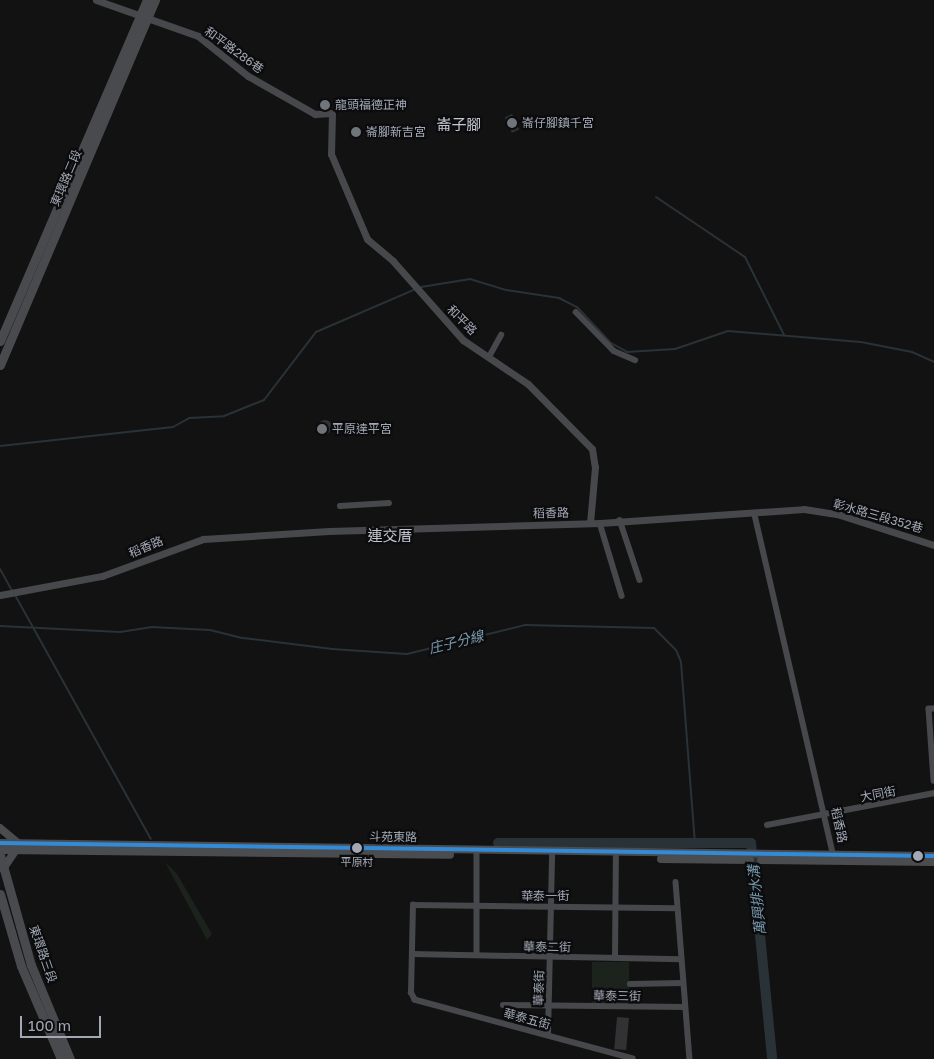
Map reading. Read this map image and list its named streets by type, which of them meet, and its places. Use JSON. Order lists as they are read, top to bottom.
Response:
{
  "streets": {
    "main road": ["東環路二段", "斗苑東路", "東環路三段"],
    "street": [
      "和平路286巷",
      "和平路",
      "稻香路",
      "彰水路三段352巷",
      "大同街",
      "華泰一街",
      "華泰二街",
      "華泰街",
      "華泰三街",
      "華泰五街"
    ]
  },
  "crossings": [
    ["和平路286巷", "東環路二段"],
    ["和平路286巷", "和平路"],
    ["和平路", "稻香路"],
    ["稻香路", "彰水路三段352巷"],
    ["稻香路", "大同街"],
    ["稻香路", "斗苑東路"],
    ["斗苑東路", "華泰街"],
    ["華泰一街", "華泰二街"],
    ["華泰一街", "華泰街"],
    ["華泰一街", "華泰五街"],
    ["華泰二街", "華泰街"],
    ["華泰二街", "華泰五街"],
    ["華泰街", "華泰三街"],
    ["華泰街", "華泰五街"]
  ],
  "districts": ["崙子腳", "連交厝"],
  "water": ["庄子分線", "萬興排水溝"],
  "places": [
    "龍頭福德正神",
    "崙仔腳鎮千宮",
    "崙腳新吉宮",
    "平原達平宮",
    "平原村"
  ],
  "scale_bar": "100 m"
}
